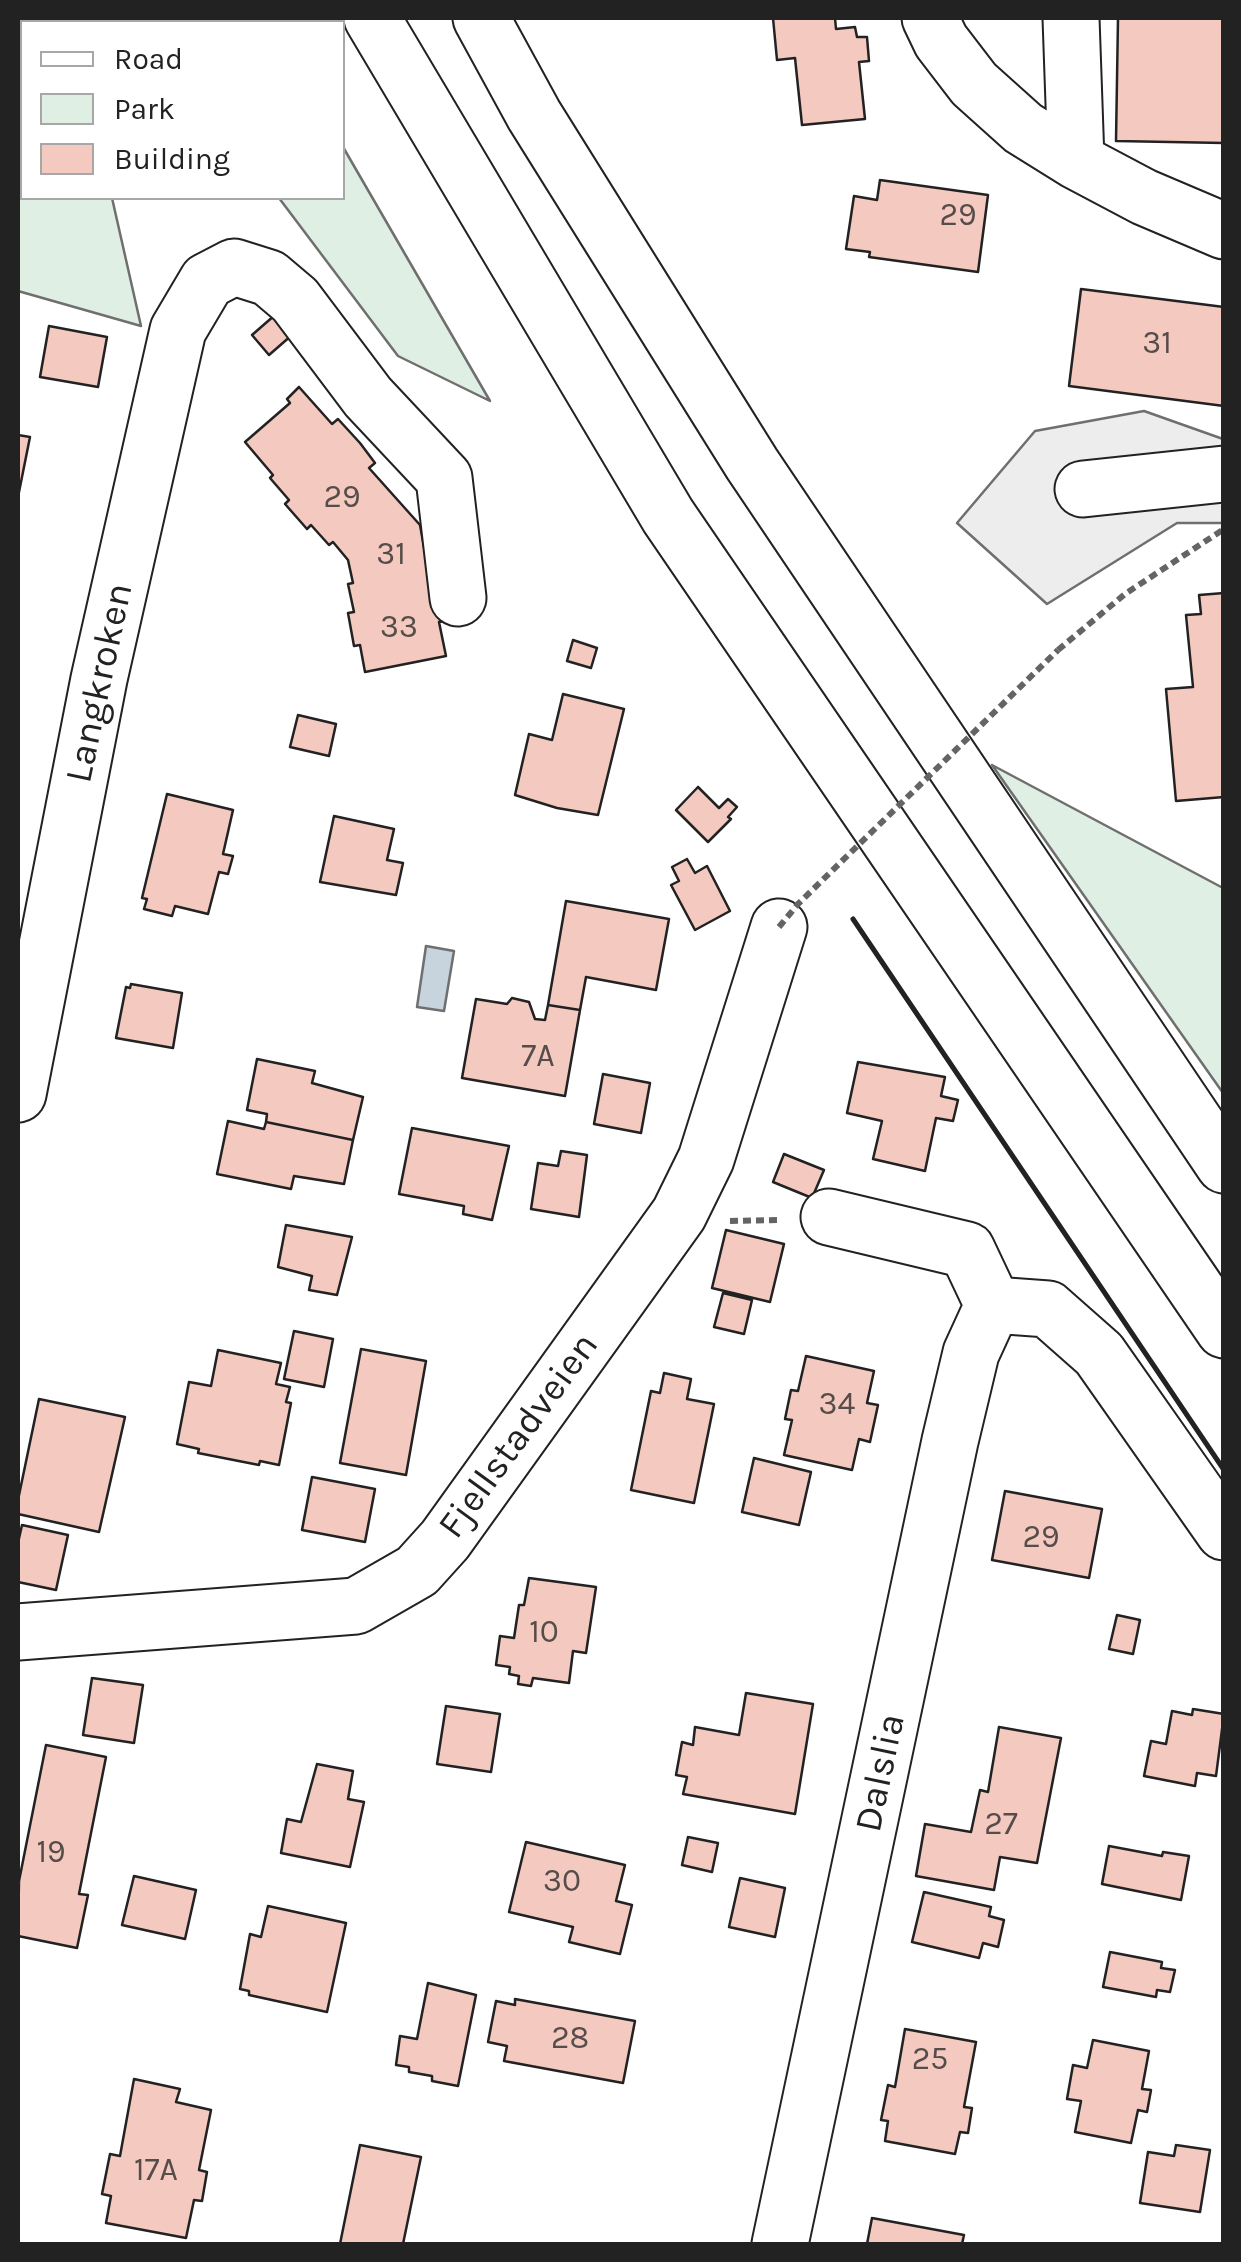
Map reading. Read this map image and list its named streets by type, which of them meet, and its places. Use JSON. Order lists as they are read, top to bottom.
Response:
{
  "streets": {
    "main road": ["Langkroken", "Fjellstadveien", "Dalslia"]
  },
  "house_numbers": [
    "29",
    "31",
    "29",
    "31",
    "33",
    "7A",
    "34",
    "29",
    "10",
    "27",
    "19",
    "30",
    "28",
    "25",
    "17A"
  ],
  "legend": ["Road", "Park", "Building"]
}
